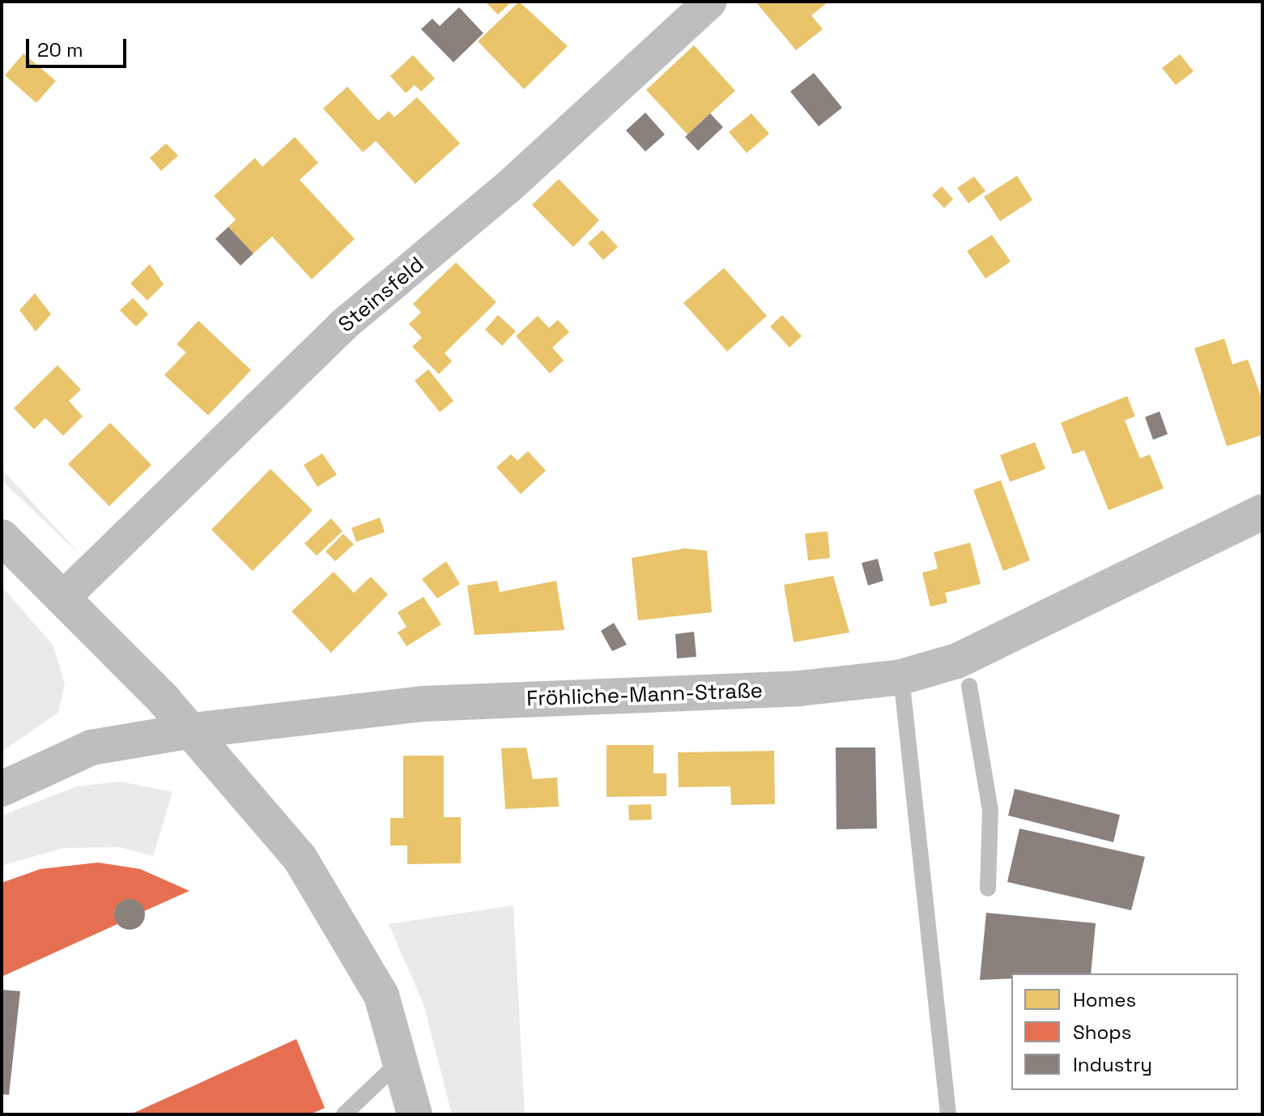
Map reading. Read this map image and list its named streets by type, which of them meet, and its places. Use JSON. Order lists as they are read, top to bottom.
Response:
{
  "streets": {
    "street": ["Steinsfeld", "Fröhliche-Mann-Straße"]
  },
  "legend": ["Homes", "Shops", "Industry"],
  "scale_bar": "20 m"
}
